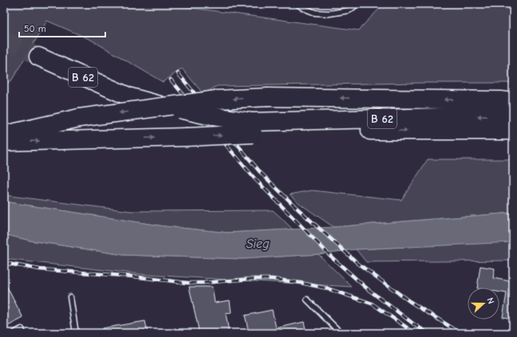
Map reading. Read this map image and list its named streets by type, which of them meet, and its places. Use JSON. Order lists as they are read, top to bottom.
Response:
{
  "streets": {
    "highway": ["B 62"]
  },
  "water": ["Sieg"],
  "scale_bar": "50 m",
  "north": "right"
}
